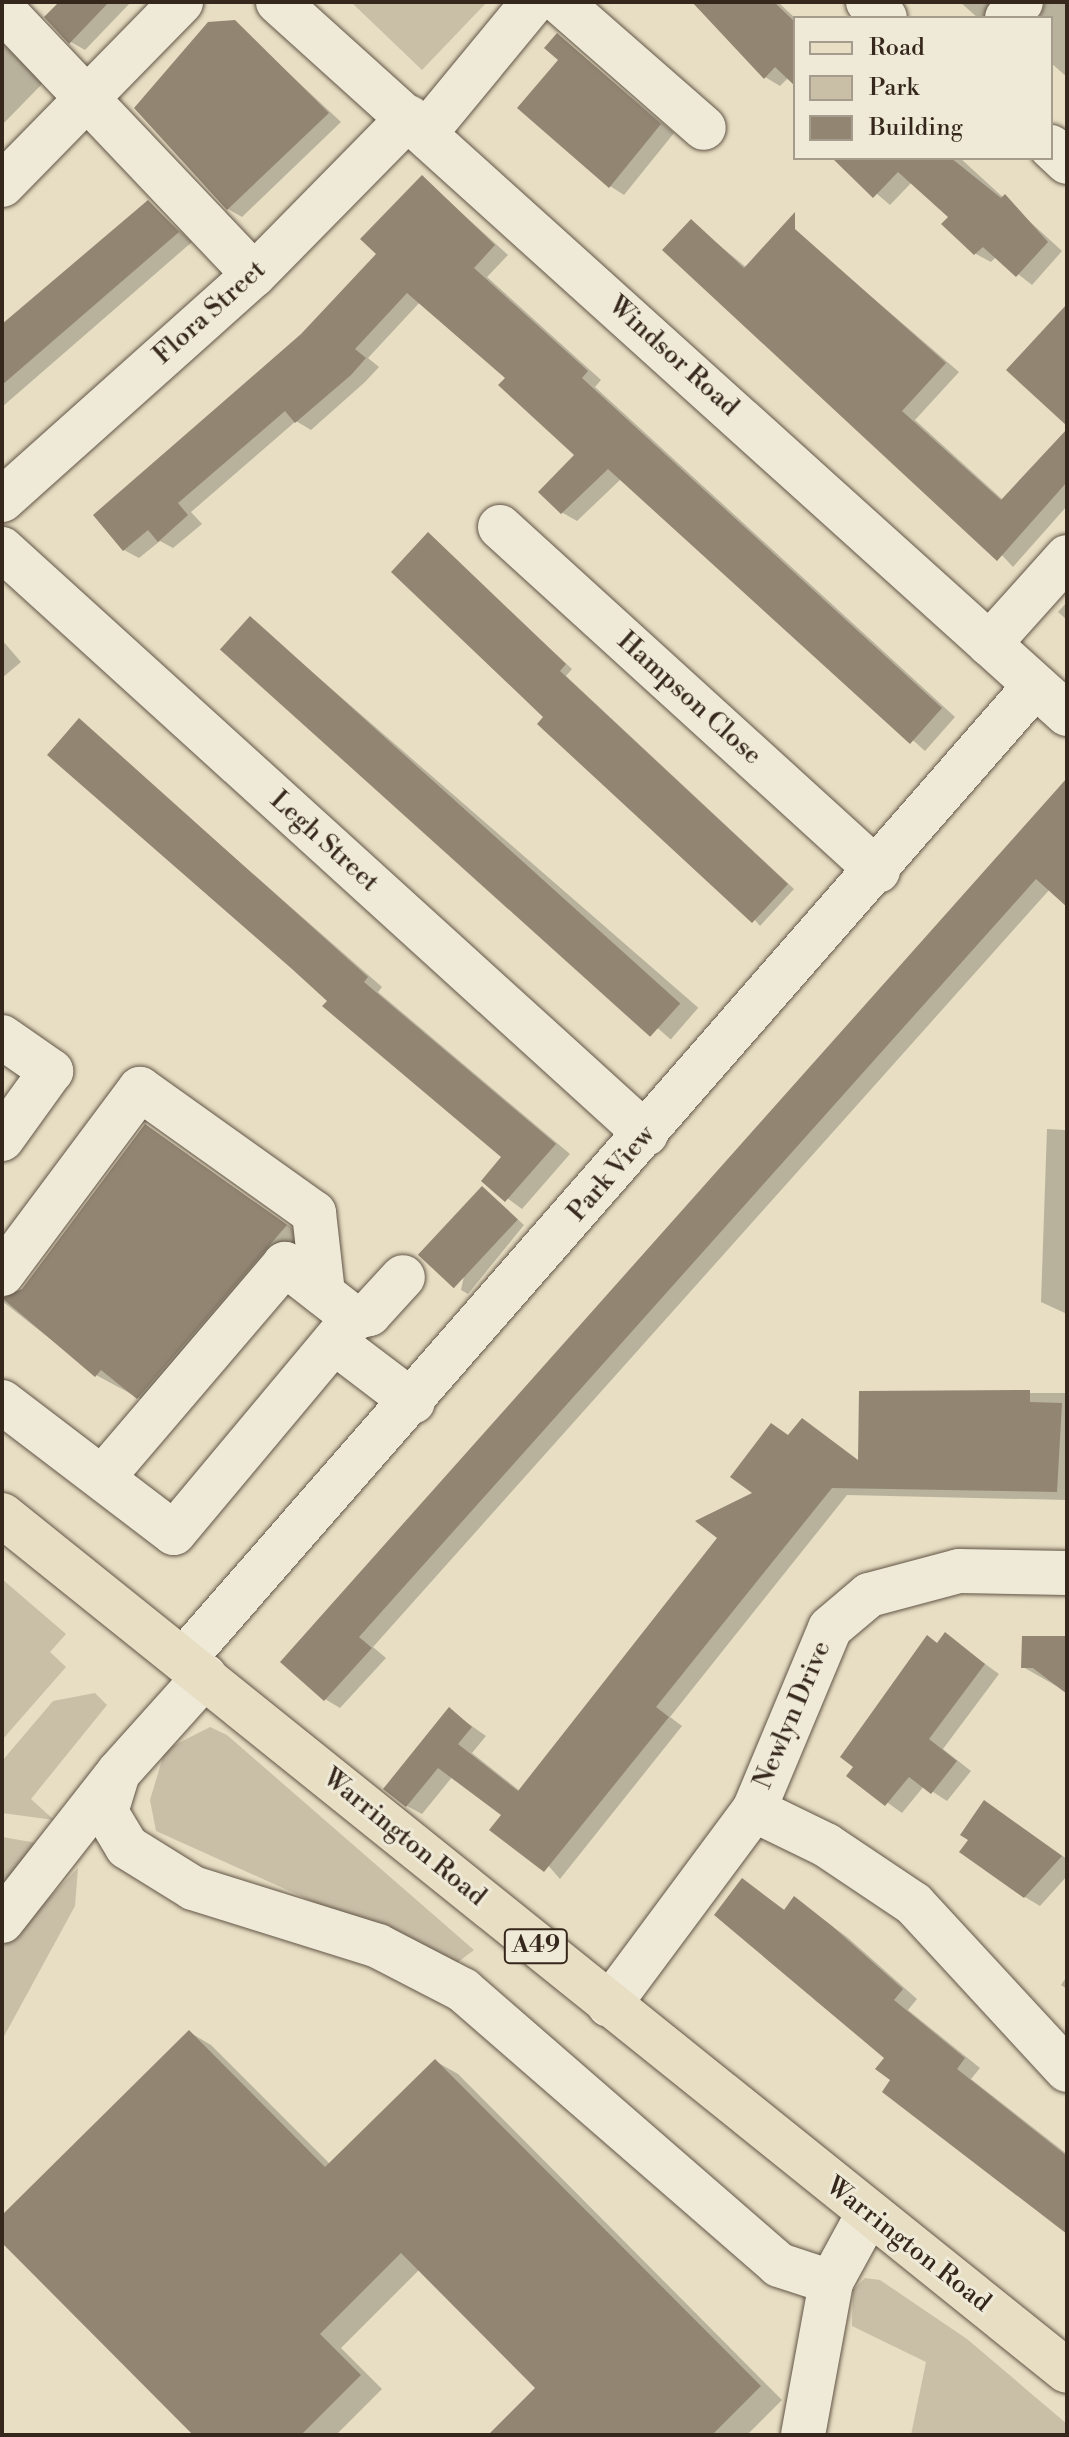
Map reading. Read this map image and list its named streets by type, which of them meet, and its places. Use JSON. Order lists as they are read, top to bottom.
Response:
{
  "streets": {
    "main road": ["Warrington Road", "A49"],
    "street": [
      "Flora Street",
      "Windsor Road",
      "Hampson Close",
      "Legh Street",
      "Park View",
      "Newlyn Drive"
    ]
  },
  "crossings": [
    ["Flora Street", "Windsor Road"],
    ["Windsor Road", "Park View"],
    ["Hampson Close", "Park View"],
    ["Legh Street", "Park View"],
    ["Park View", "Warrington Road"],
    ["Newlyn Drive", "Warrington Road"]
  ],
  "legend": ["Road", "Park", "Building"]
}
